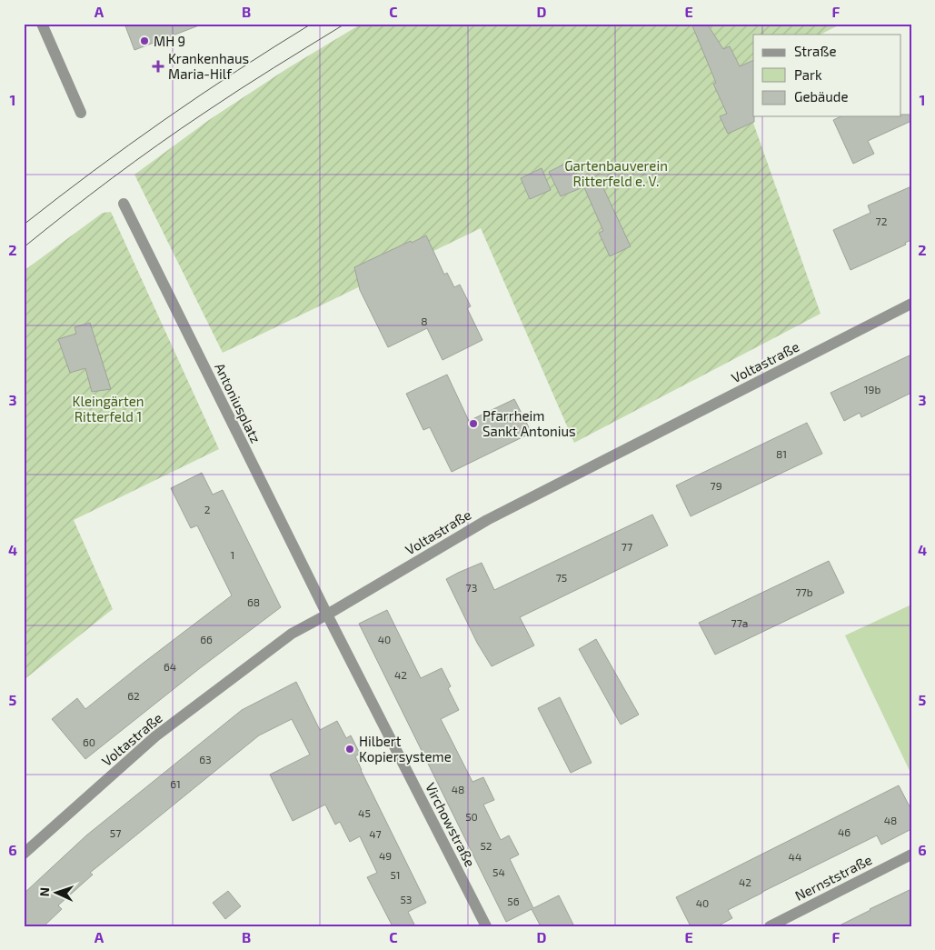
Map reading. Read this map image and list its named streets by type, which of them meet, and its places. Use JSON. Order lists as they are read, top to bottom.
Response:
{
  "streets": {
    "street": [
      "Voltastraße",
      "Antoniusplatz",
      "Virchowstraße",
      "Nernststraße"
    ]
  },
  "crossings": [
    ["Voltastraße", "Antoniusplatz"],
    ["Voltastraße", "Virchowstraße"],
    ["Antoniusplatz", "Virchowstraße"]
  ],
  "parks": ["Gartenbauverein Ritterfeld e. V.", "Kleingärten Ritterfeld 1"],
  "places": {
    "other": ["MH 9", "Pfarrheim Sankt Antonius", "Hilbert Kopiersysteme"],
    "health": ["Krankenhaus Maria-Hilf"]
  },
  "house_numbers": [
    "72",
    "8",
    "19b",
    "81",
    "79",
    "2",
    "77",
    "1",
    "75",
    "73",
    "77b",
    "68",
    "77a",
    "66",
    "40",
    "64",
    "42",
    "62",
    "60",
    "63",
    "61",
    "48",
    "45",
    "50",
    "48",
    "46",
    "57",
    "47",
    "52",
    "49",
    "44",
    "54",
    "51",
    "42",
    "53",
    "56",
    "40"
  ],
  "legend": ["Straße", "Park", "Gebäude"],
  "north": "left",
  "grid": {
    "columns": [
      "A",
      "B",
      "C",
      "D",
      "E",
      "F"
    ],
    "rows": [
      "1",
      "2",
      "3",
      "4",
      "5",
      "6"
    ]
  }
}
